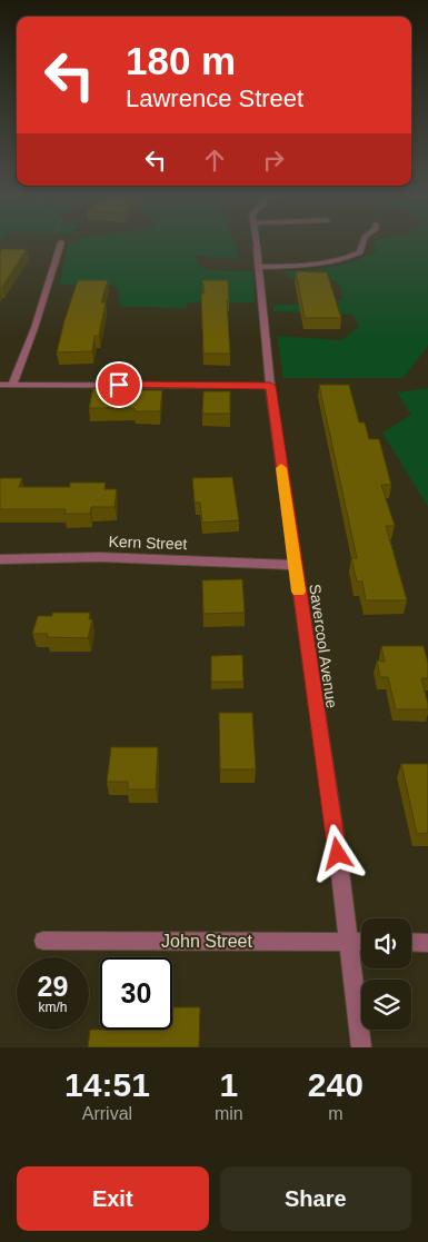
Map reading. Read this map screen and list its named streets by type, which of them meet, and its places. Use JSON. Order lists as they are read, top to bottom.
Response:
{
  "streets": {
    "street": ["Kern Street", "Savercool Avenue", "John Street"]
  },
  "crossings": [
    ["Kern Street", "Savercool Avenue"],
    ["Savercool Avenue", "John Street"]
  ],
  "page": {
    "turn": ["180 m", "Lawrence Street"],
    "speed": "29 km/h",
    "limit": "30",
    "eta": [
      "14:51",
      "Arrival",
      "1",
      "min",
      "240",
      "m"
    ],
    "buttons": ["Exit", "Share"]
  }
}
